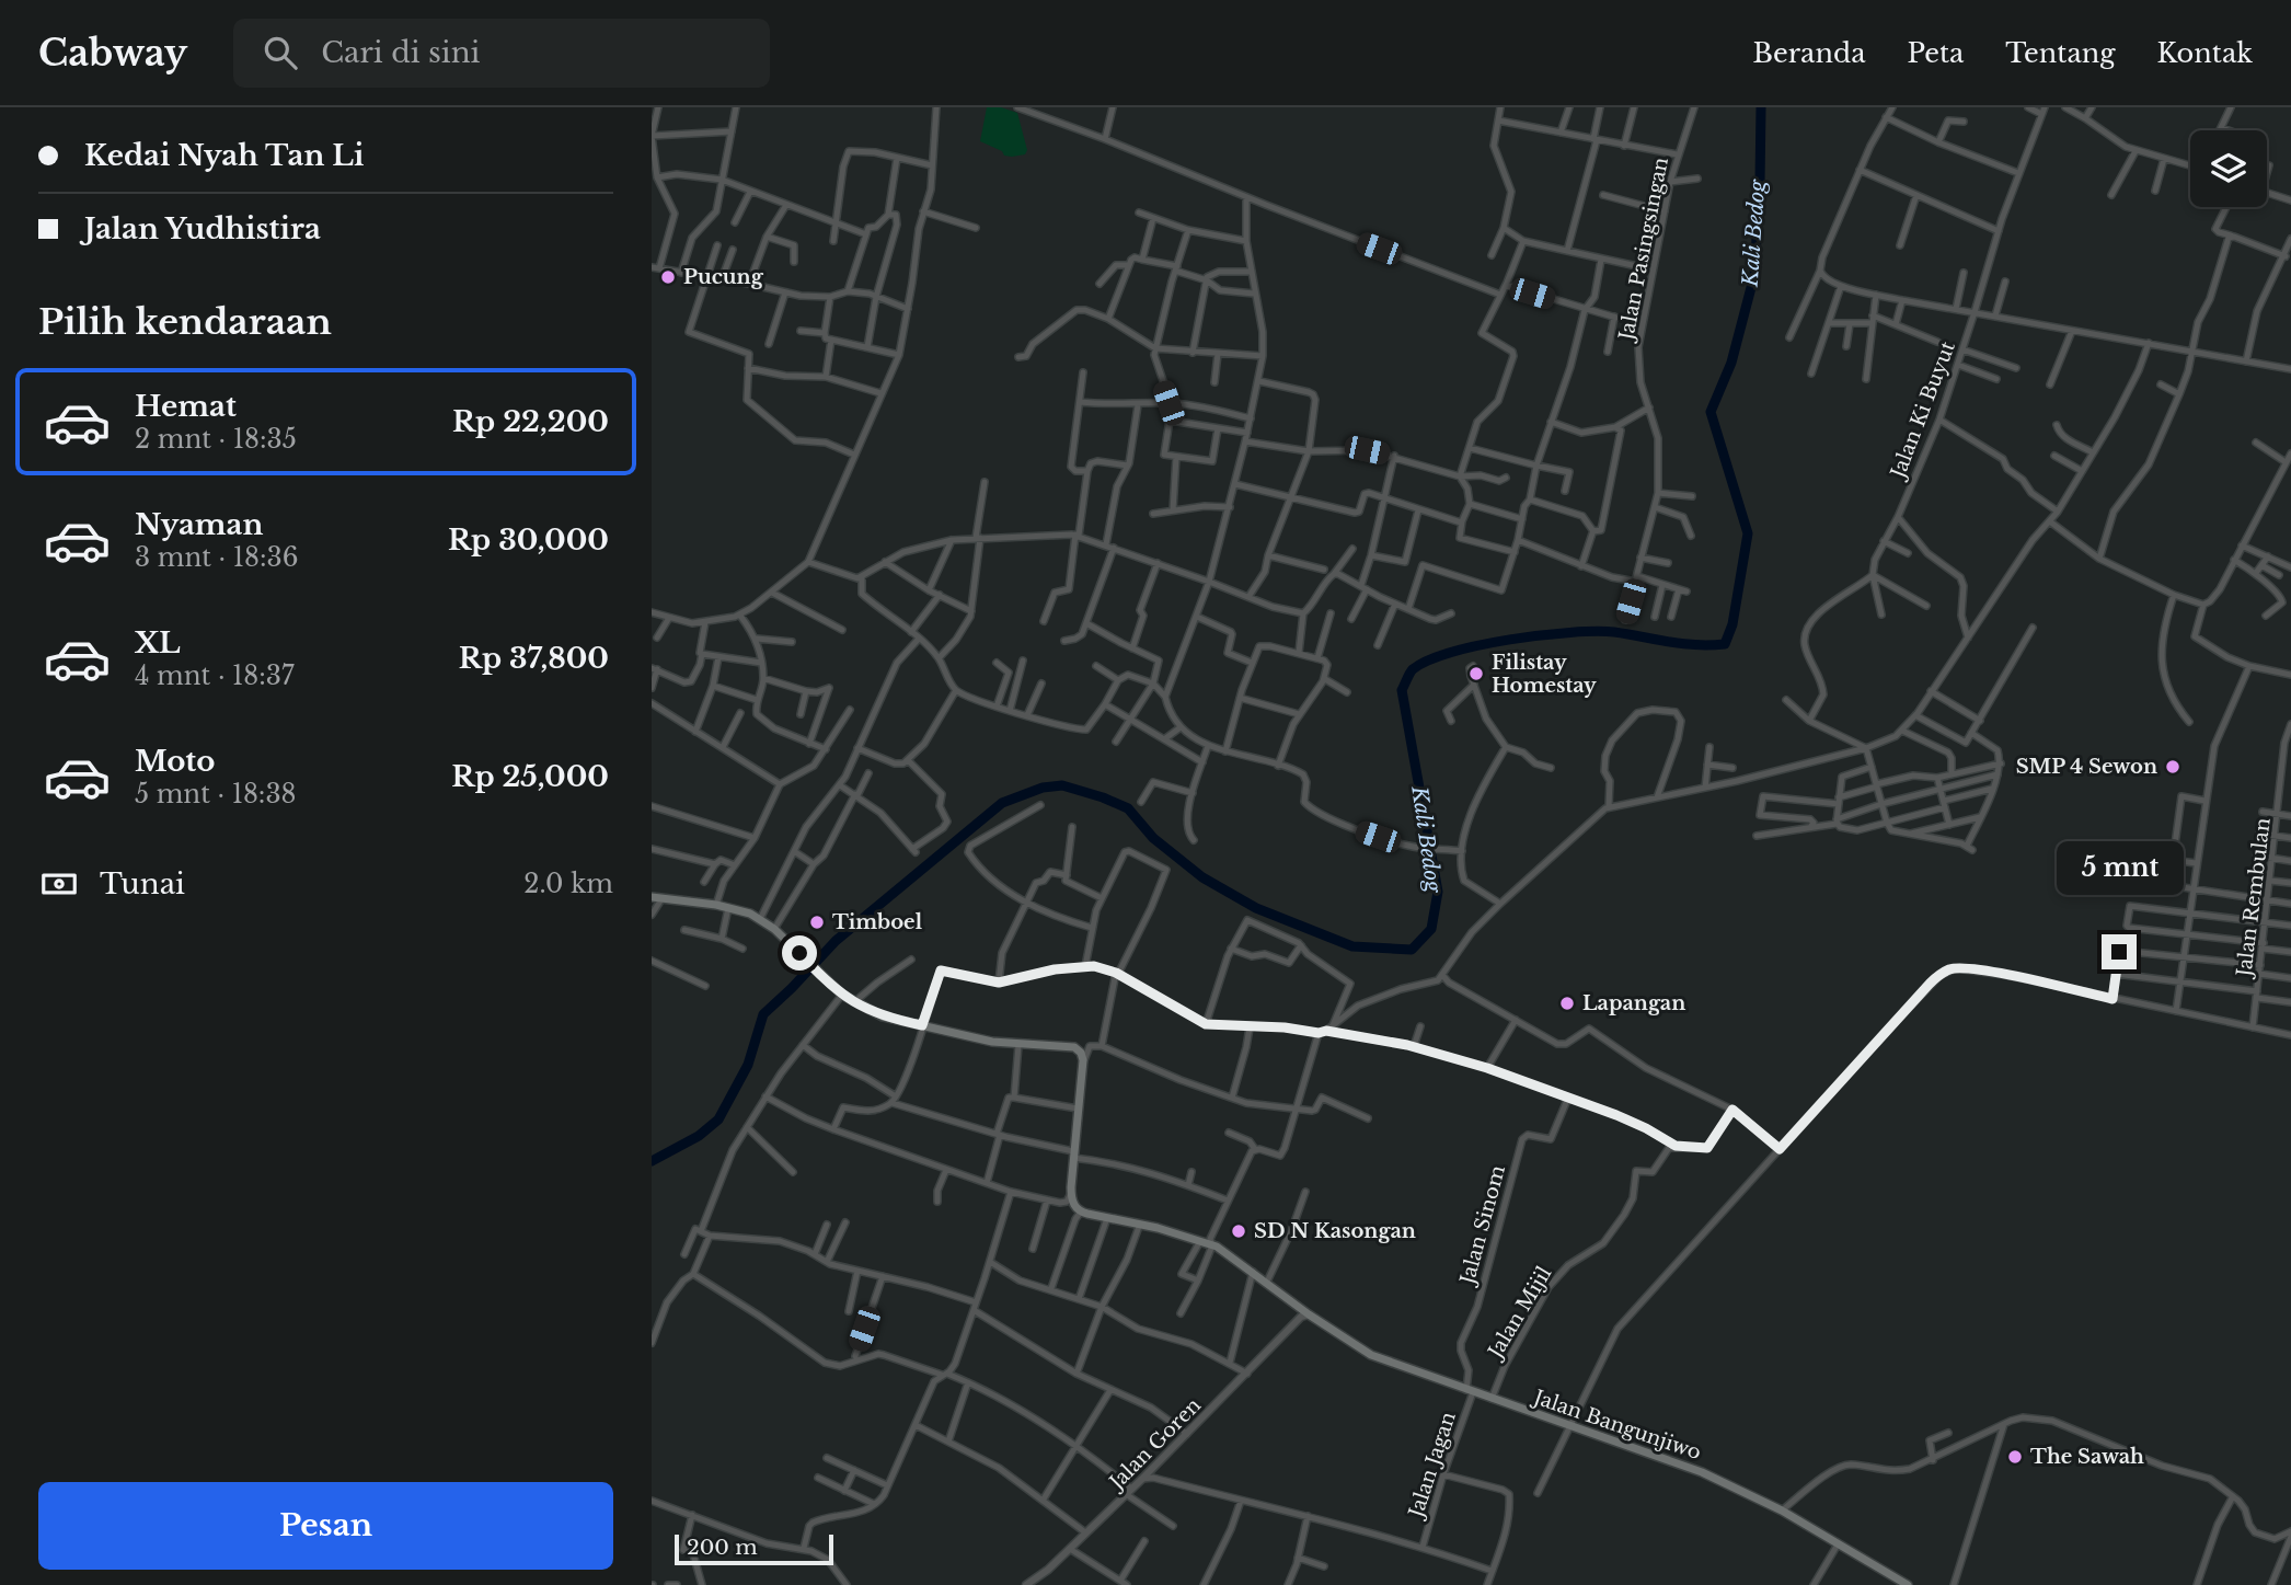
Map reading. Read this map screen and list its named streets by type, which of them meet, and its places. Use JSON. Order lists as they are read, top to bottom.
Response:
{
  "streets": {
    "main road": ["Jalan Bangunjiwo"],
    "street": [
      "Jalan Pasingsingan",
      "Jalan Ki Buyut",
      "Jalan Rembulan",
      "Jalan Sinom",
      "Jalan Mijil",
      "Jalan Goren",
      "Jalan Jagan"
    ]
  },
  "crossings": [
    ["Jalan Sinom", "Jalan Bangunjiwo"],
    ["Jalan Sinom", "Jalan Jagan"],
    ["Jalan Mijil", "Jalan Bangunjiwo"],
    ["Jalan Bangunjiwo", "Jalan Goren"],
    ["Jalan Bangunjiwo", "Jalan Jagan"]
  ],
  "water": ["Kali Bedog"],
  "places": [
    "Pucung",
    "Filistay Homestay",
    "SMP 4 Sewon",
    "Timboel",
    "Lapangan",
    "SD N Kasongan",
    "The Sawah"
  ],
  "scale_bar": "200 m",
  "page": {
    "header": "Cabway",
    "search": "Cari di sini",
    "nav": [
      "Beranda",
      "Peta",
      "Tentang",
      "Kontak"
    ],
    "banner": ["Kedai Nyah Tan Li", "Jalan Yudhistira"],
    "heading": "Pilih kendaraan",
    "list": [
      {
        "name": "Hemat",
        "note": "2 mnt · 18:35",
        "value": "Rp 22,200"
      },
      {
        "name": "Nyaman",
        "note": "3 mnt · 18:36",
        "value": "Rp 30,000"
      },
      {
        "name": "XL",
        "note": "4 mnt · 18:37",
        "value": "Rp 37,800"
      },
      {
        "name": "Moto",
        "note": "5 mnt · 18:38",
        "value": "Rp 25,000"
      }
    ],
    "pay": ["Tunai", "2.0 km"],
    "bubble": "5 mnt",
    "buttons": "Pesan",
    "scale": "200 m"
  }
}
